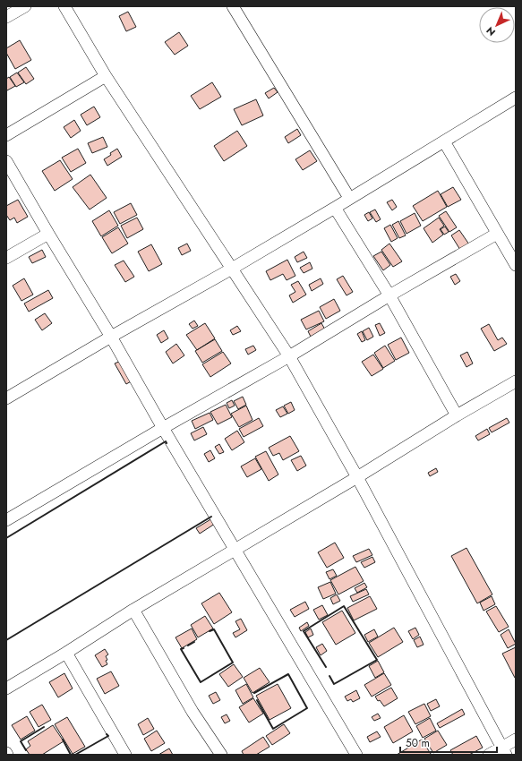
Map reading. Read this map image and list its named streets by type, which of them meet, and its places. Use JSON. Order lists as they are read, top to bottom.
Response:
{
  "scale_bar": "50 m",
  "north": "bottom left"
}
